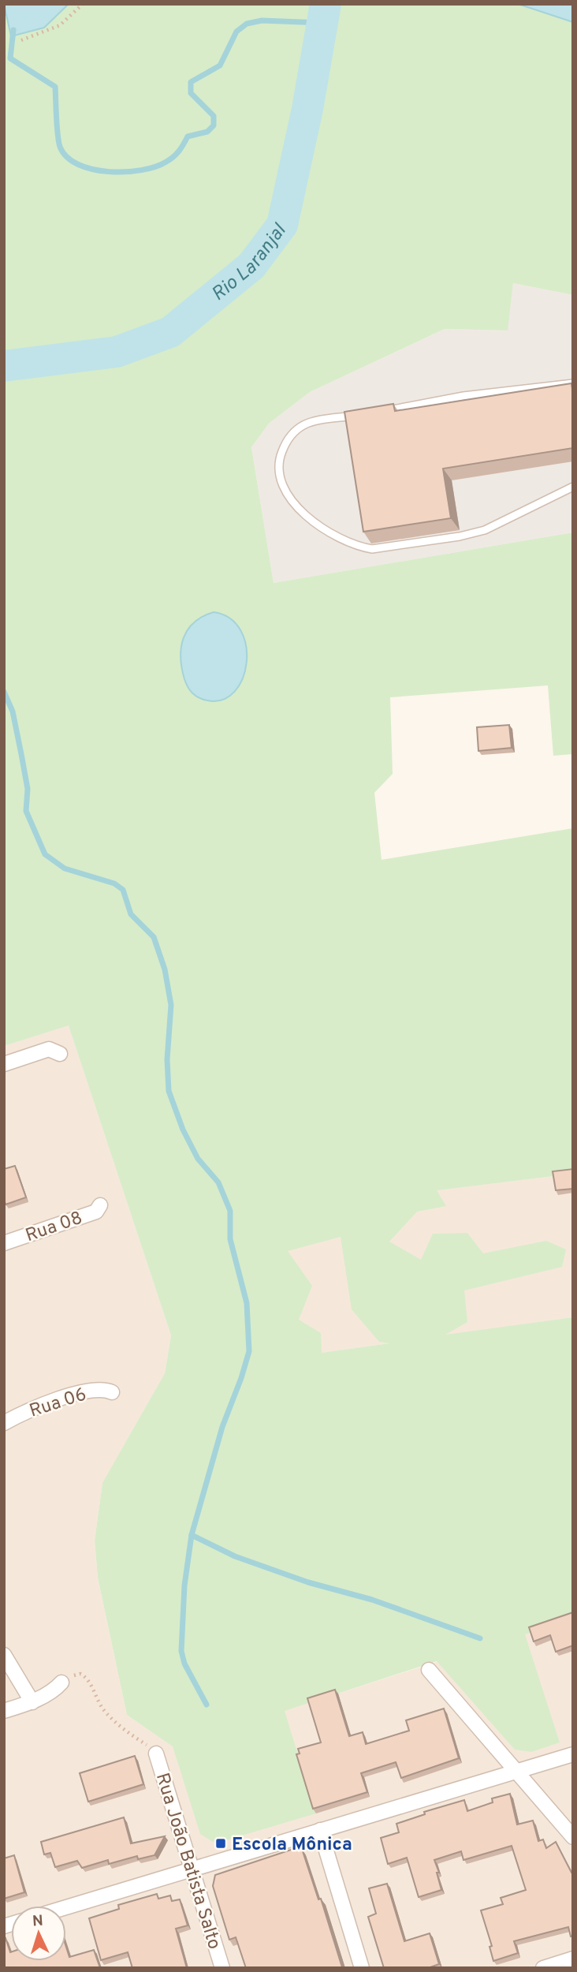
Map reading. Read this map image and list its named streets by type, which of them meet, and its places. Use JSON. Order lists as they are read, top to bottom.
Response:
{
  "streets": {
    "street": ["Rua 08", "Rua 06", "Rua João Batista Salto"]
  },
  "water": ["Rio Laranjal"],
  "places": {
    "transit": ["Escola Mônica"]
  },
  "north": "top"
}
